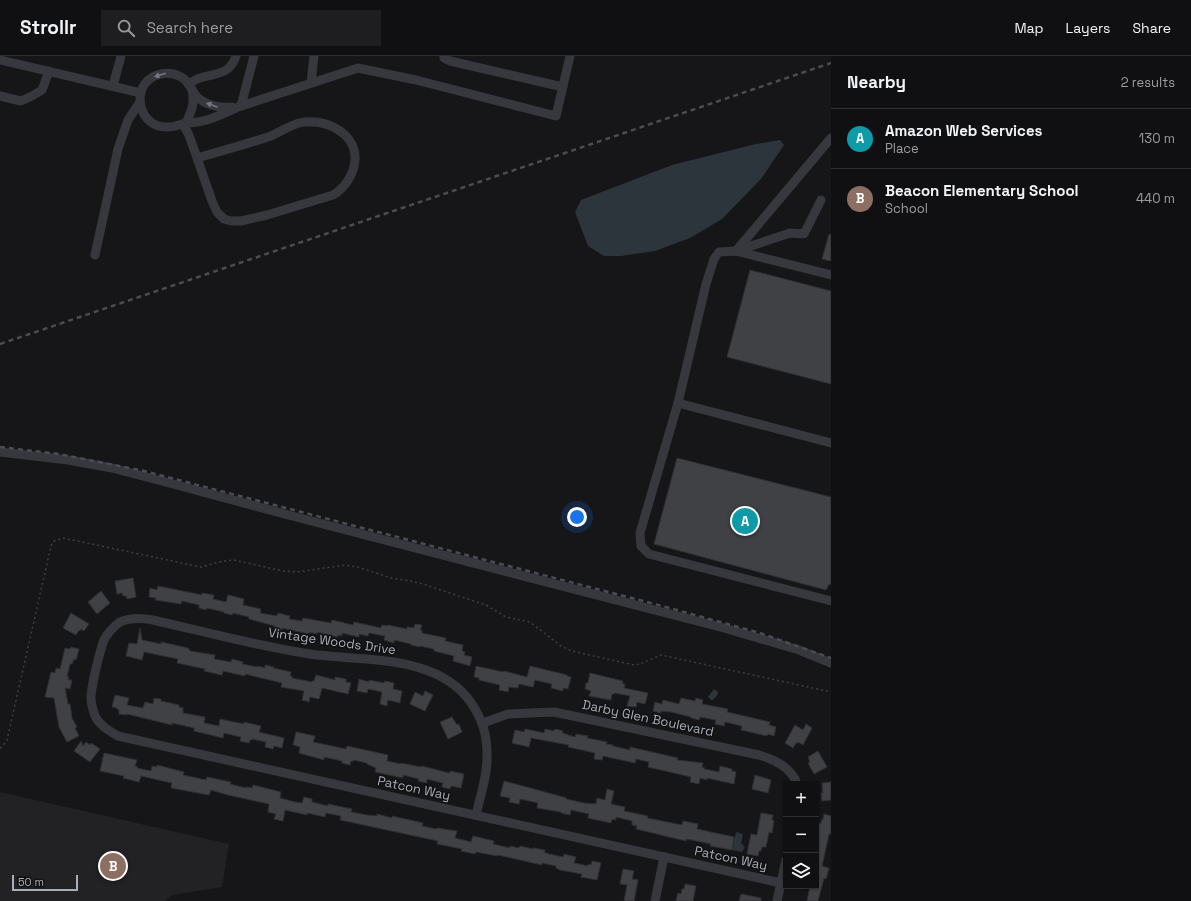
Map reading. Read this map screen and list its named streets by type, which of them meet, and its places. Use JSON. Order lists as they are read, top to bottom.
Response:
{
  "streets": {
    "street": ["Vintage Woods Drive", "Darby Glen Boulevard", "Patcon Way"]
  },
  "crossings": [
    ["Vintage Woods Drive", "Darby Glen Boulevard"],
    ["Vintage Woods Drive", "Patcon Way"]
  ],
  "scale_bar": "50 m",
  "page": {
    "header": "Strollr",
    "search": "Search here",
    "nav": ["Map", "Layers", "Share"],
    "heading": ["Nearby", "2 results"],
    "list": [
      {
        "mark": "A",
        "name": "Amazon Web Services",
        "note": "Place",
        "value": "130 m"
      },
      {
        "mark": "B",
        "name": "Beacon Elementary School",
        "note": "School",
        "value": "440 m"
      }
    ],
    "pins": ["A", "B"],
    "map_buttons": ["+", "−"],
    "scale": "50 m"
  }
}
